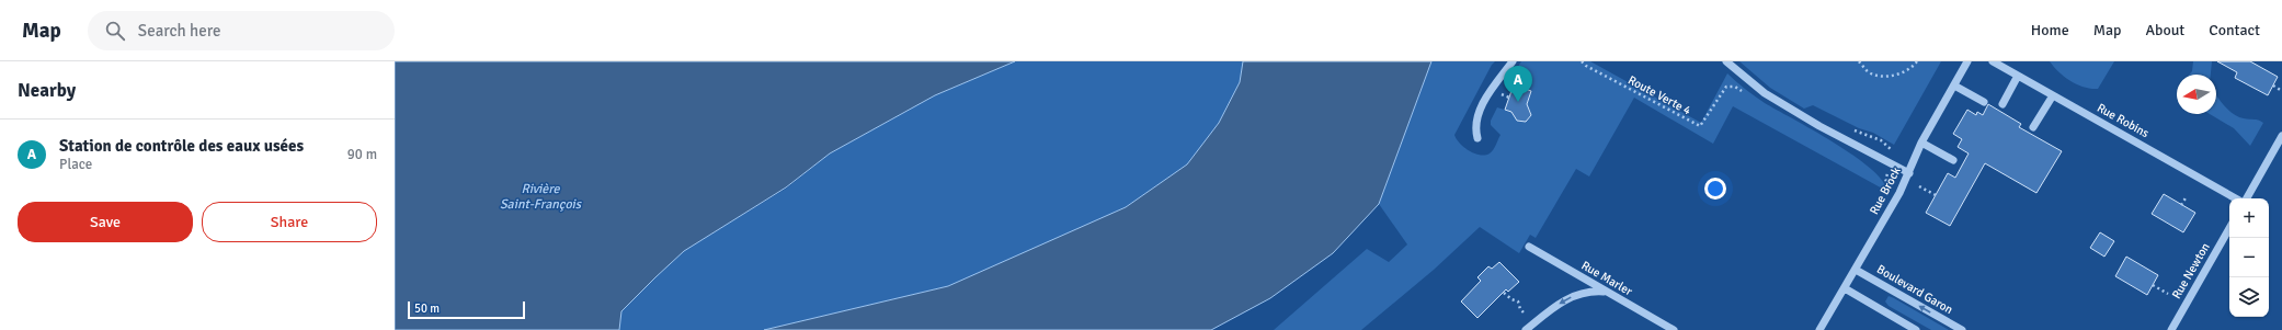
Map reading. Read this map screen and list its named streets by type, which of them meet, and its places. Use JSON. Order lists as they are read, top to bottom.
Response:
{
  "streets": {
    "street": [
      "Rue Robins",
      "Rue Brock",
      "Rue Newton",
      "Rue Marler",
      "Boulevard Garon"
    ],
    "path": ["Route Verte 4"]
  },
  "crossings": [
    ["Rue Brock", "Boulevard Garon"]
  ],
  "water": ["Rivière Saint-François"],
  "scale_bar": "50 m",
  "north": "left",
  "page": {
    "header": "Map",
    "search": "Search here",
    "nav": [
      "Home",
      "Map",
      "About",
      "Contact"
    ],
    "heading": "Nearby",
    "pins": "A",
    "list": [
      {
        "mark": "A",
        "name": "Station de contrôle des eaux usées",
        "note": "Place",
        "value": "90 m"
      }
    ],
    "buttons": ["Save", "Share"],
    "map_buttons": ["+", "−"],
    "scale": "50 m"
  }
}
